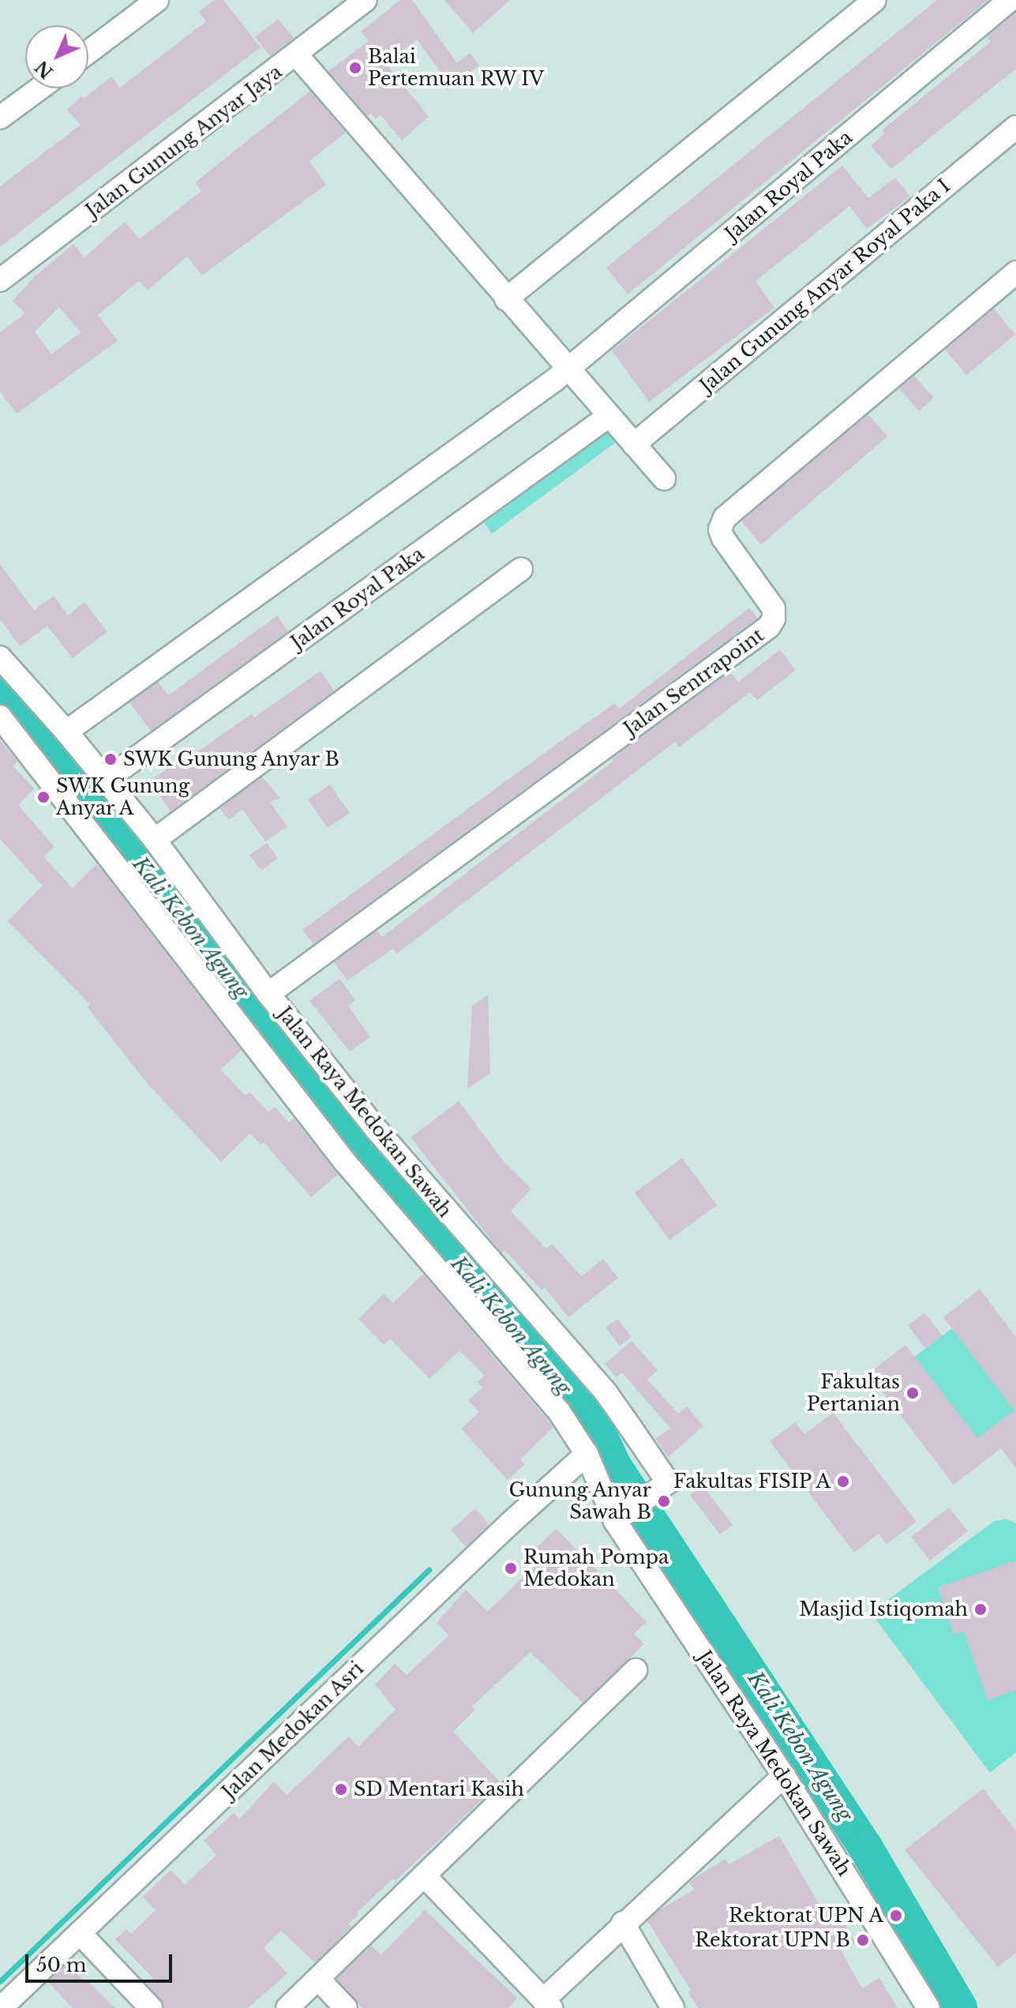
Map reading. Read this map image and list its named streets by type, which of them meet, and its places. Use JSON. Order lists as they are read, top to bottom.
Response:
{
  "streets": {
    "street": [
      "Jalan Gunung Anyar Jaya",
      "Jalan Royal Paka",
      "Jalan Gunung Anyar Royal Paka I",
      "Jalan Sentrapoint",
      "Jalan Raya Medokan Sawah",
      "Jalan Medokan Asri"
    ]
  },
  "crossings": [
    ["Jalan Royal Paka", "Jalan Raya Medokan Sawah"],
    ["Jalan Sentrapoint", "Jalan Raya Medokan Sawah"],
    ["Jalan Raya Medokan Sawah", "Jalan Medokan Asri"]
  ],
  "water": ["Kali Kebon Agung"],
  "places": [
    "Balai Pertemuan RW IV",
    "SWK Gunung Anyar B",
    "SWK Gunung Anyar A",
    "Fakultas Pertanian",
    "Fakultas FISIP A",
    "Gunung Anyar Sawah B",
    "Rumah Pompa Medokan",
    "Masjid Istiqomah",
    "SD Mentari Kasih",
    "Rektorat UPN A",
    "Rektorat UPN B"
  ],
  "scale_bar": "50 m",
  "north": "bottom left"
}
